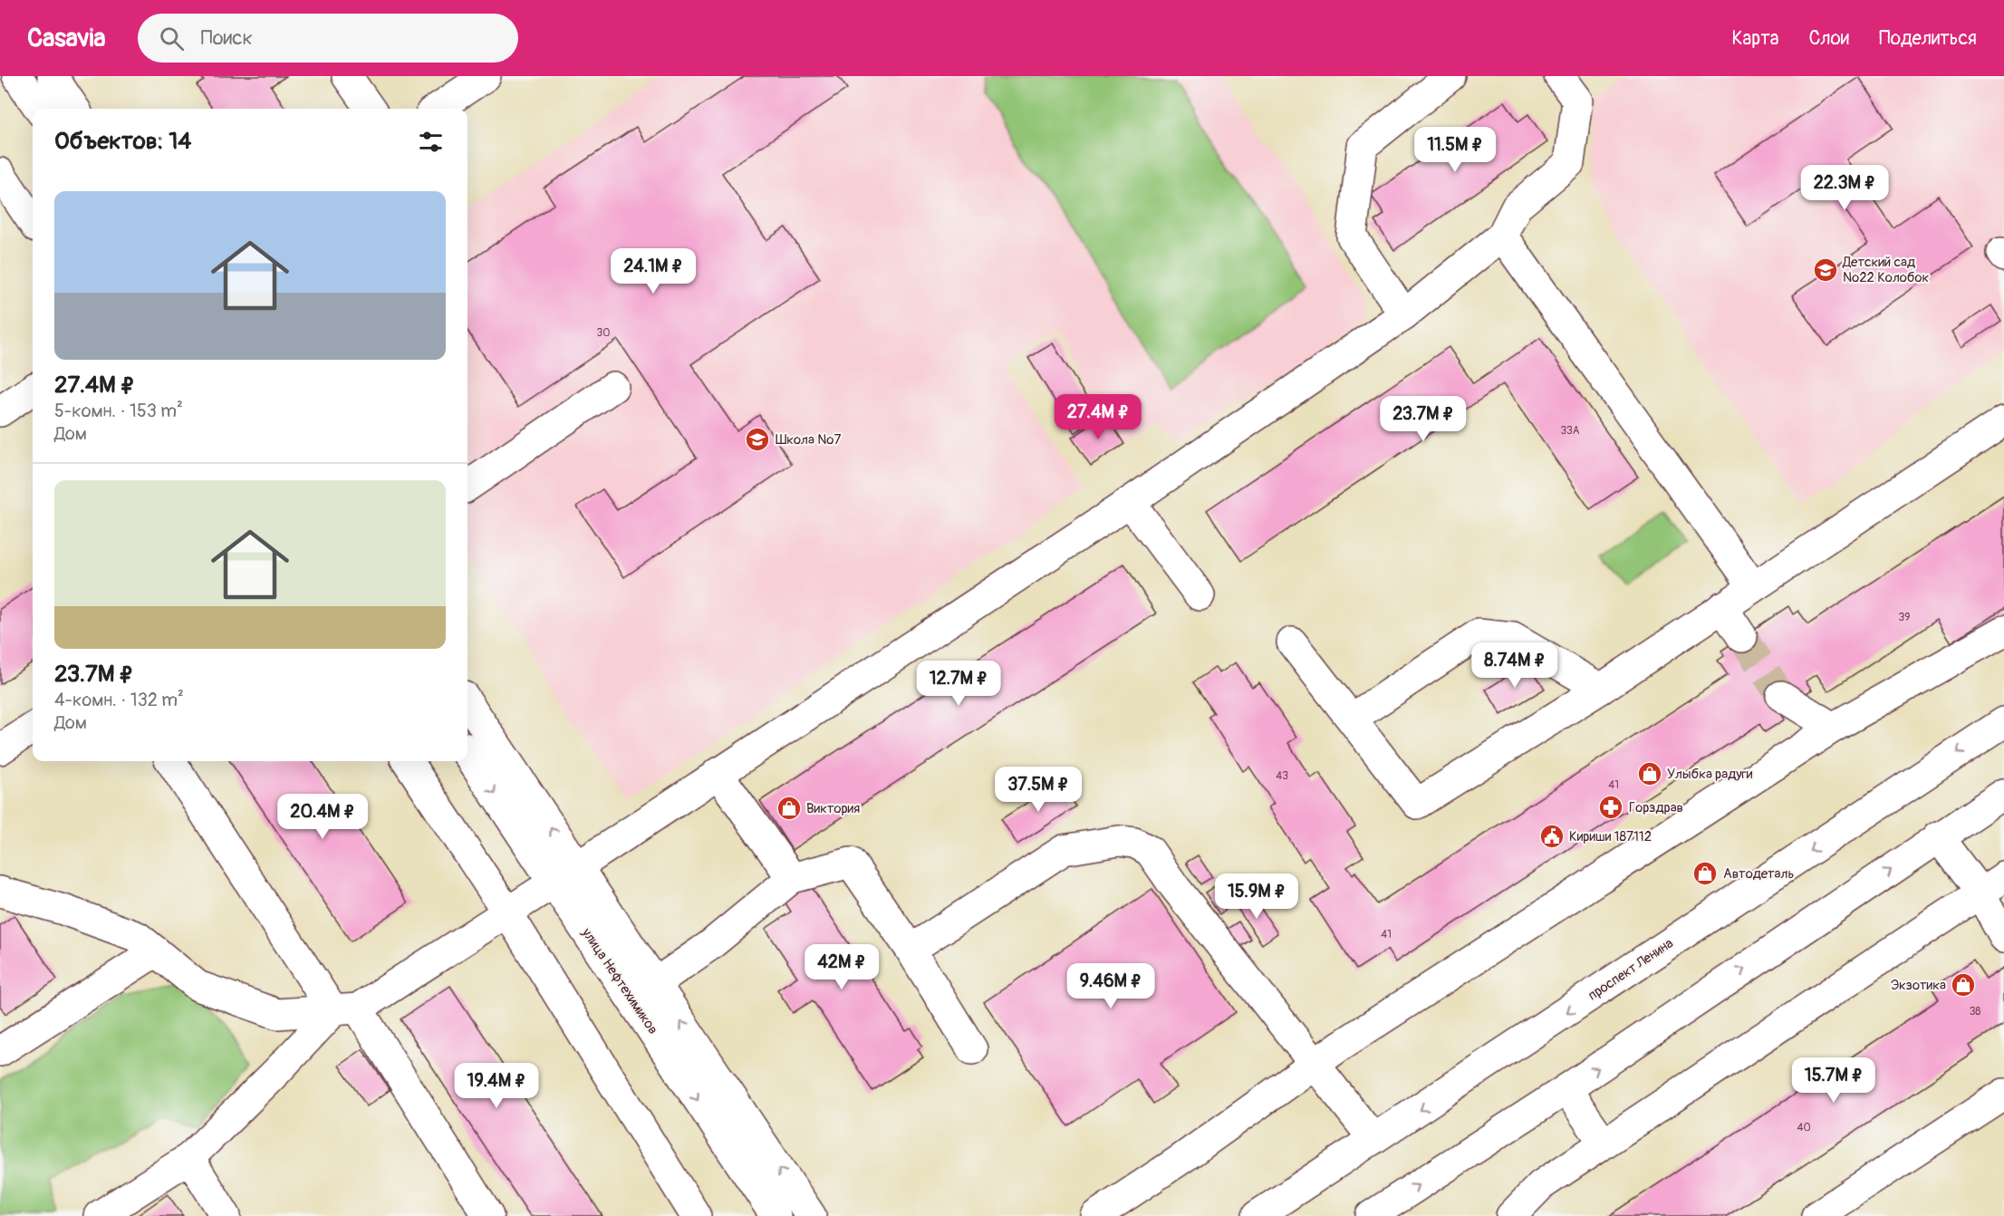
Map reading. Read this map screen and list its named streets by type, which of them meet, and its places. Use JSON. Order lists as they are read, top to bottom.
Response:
{
  "streets": {
    "street": ["проспект Ленина", "улица Нефтехимиков"]
  },
  "places": {
    "school or university": ["Детский сад №22 Колобок", "Школа №7"],
    "shop": [
      "Улыбка радуги",
      "Виктория",
      "Автодеталь",
      "Экзотика"
    ],
    "pharmacy": ["Горздрав"],
    "public building": ["Кириши 187112"]
  },
  "house_numbers": [
    "30",
    "33А",
    "39",
    "43",
    "41",
    "41",
    "38",
    "40"
  ],
  "page": {
    "header": "Casavia",
    "search": "Поиск",
    "nav": ["Карта", "Слои", "Поделиться"],
    "heading": "Объектов: 14",
    "price": [
      "11.5M ₽",
      "22.3M ₽",
      "24.1M ₽",
      "27.4M ₽",
      "23.7M ₽",
      "8.74M ₽",
      "12.7M ₽",
      "37.5M ₽",
      "20.4M ₽",
      "15.9M ₽",
      "42M ₽",
      "9.46M ₽",
      "15.7M ₽",
      "19.4M ₽"
    ],
    "list": [
      {
        "name": "27.4M ₽",
        "note": "5-комн. · 153 m² · Дом"
      },
      {
        "name": "23.7M ₽",
        "note": "4-комн. · 132 m² · Дом"
      }
    ]
  }
}
